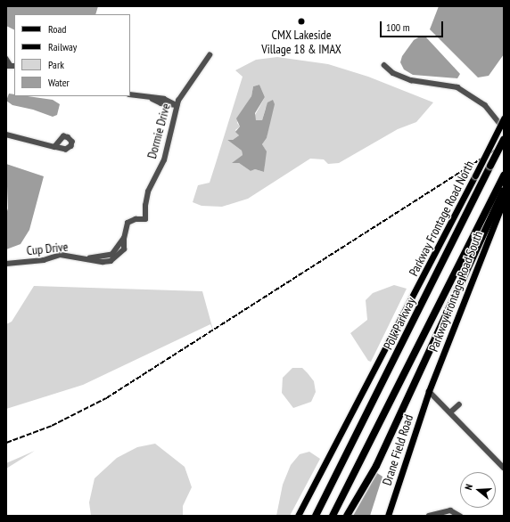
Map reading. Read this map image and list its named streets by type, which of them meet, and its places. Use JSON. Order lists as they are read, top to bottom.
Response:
{
  "streets": {
    "highway": ["Polk Parkway"],
    "main road": ["Parkway Frontage Road North", "Parkway Frontage Road South", "Drane Field Road"],
    "street": ["Dormie Drive", "Cup Drive"]
  },
  "crossings": [
    ["Dormie Drive", "Cup Drive"],
    ["Parkway Frontage Road South", "Drane Field Road"]
  ],
  "places": ["CMX Lakeside Village 18 & IMAX"],
  "legend": [
    "Road",
    "Railway",
    "Park",
    "Water"
  ],
  "scale_bar": "100 m",
  "north": "left"
}
